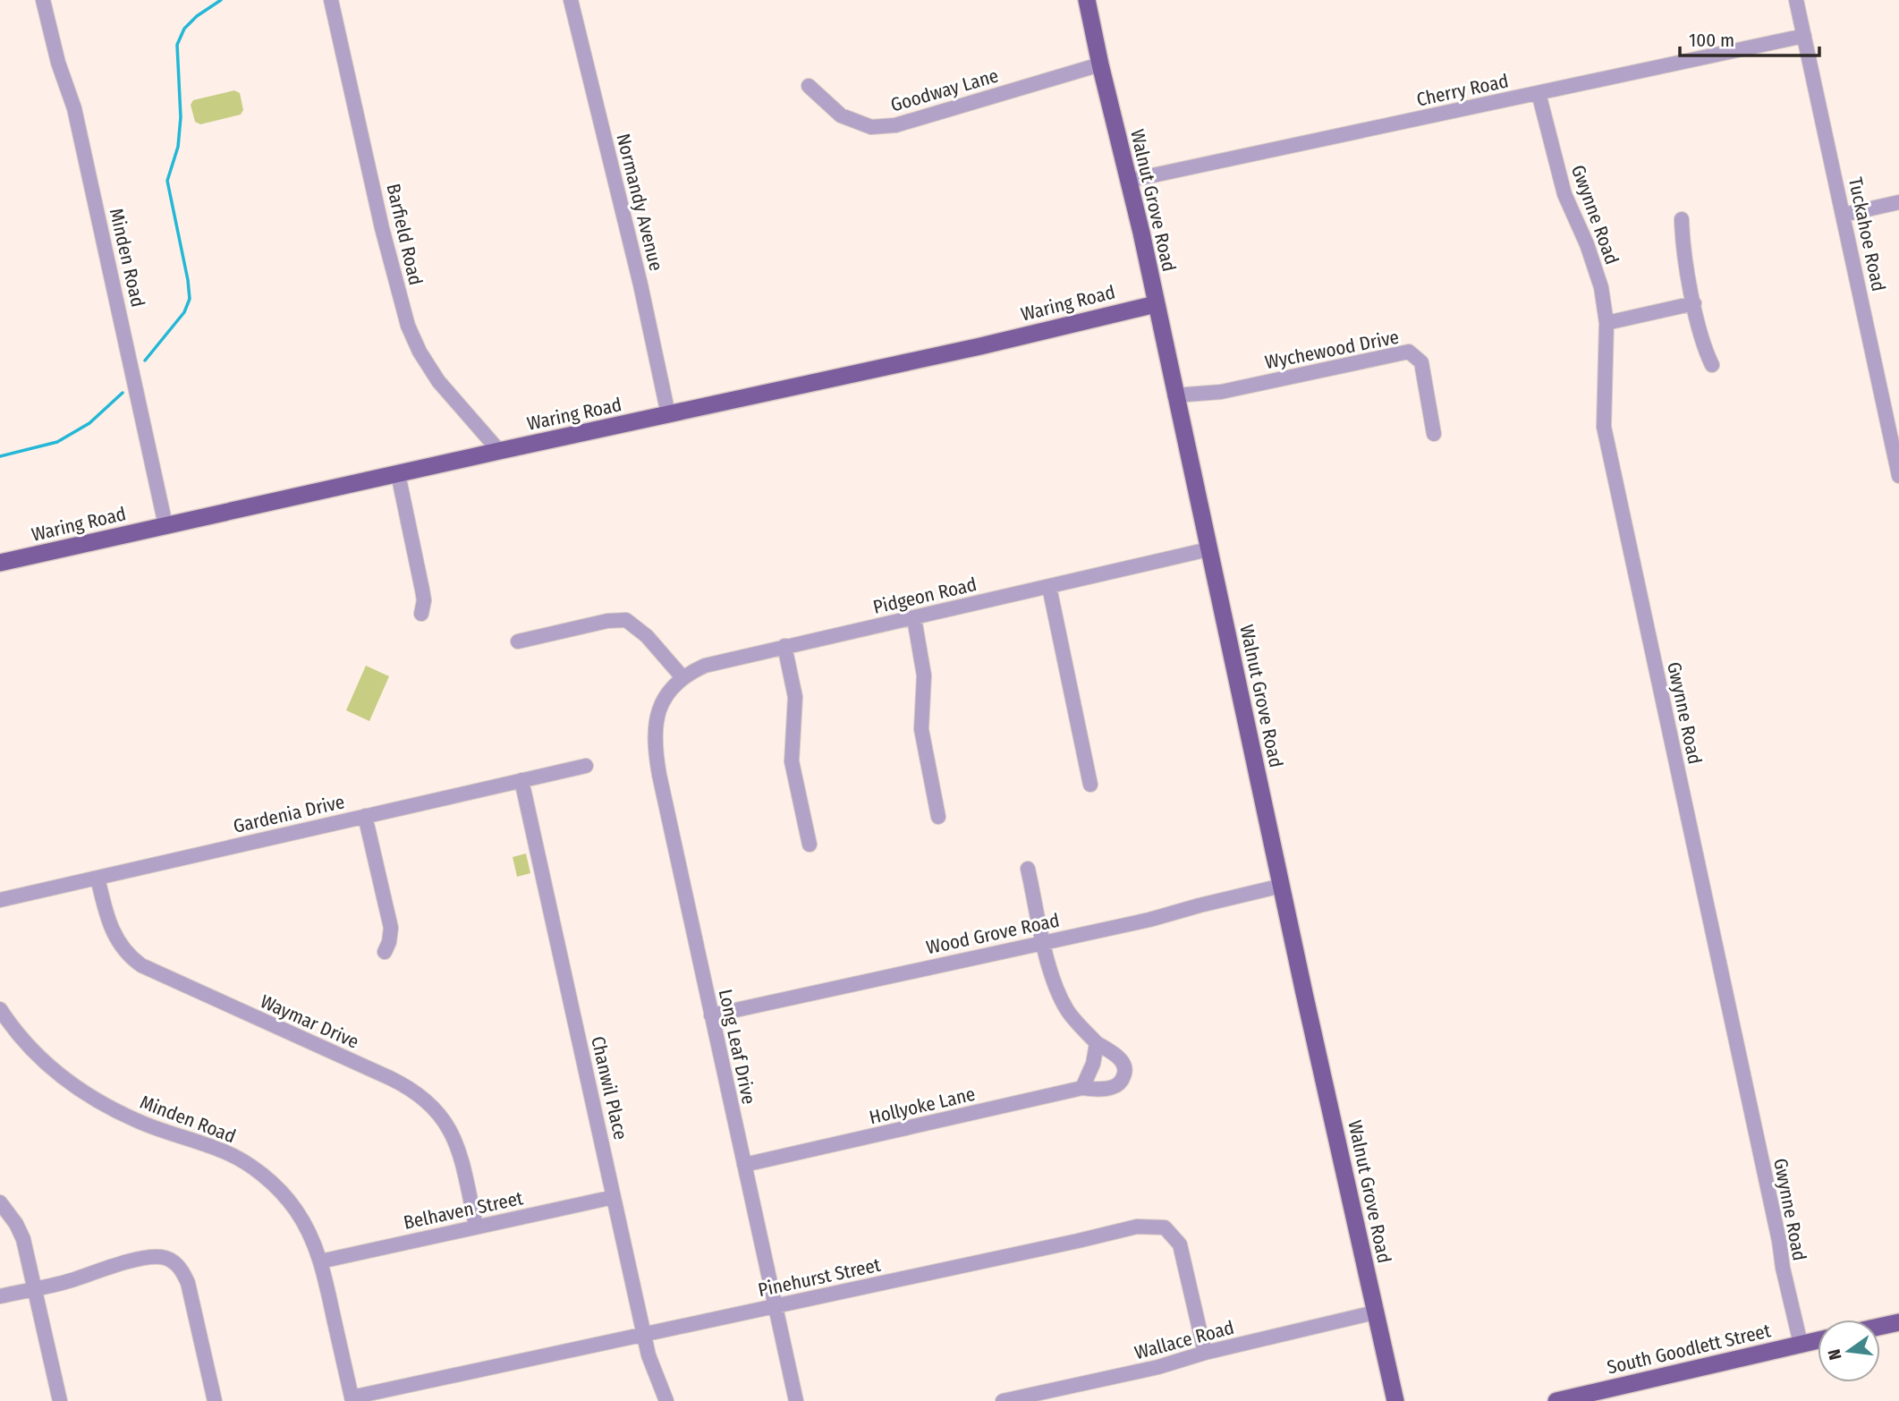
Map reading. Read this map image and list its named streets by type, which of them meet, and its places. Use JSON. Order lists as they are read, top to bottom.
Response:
{
  "streets": {
    "main road": ["Walnut Grove Road", "Waring Road", "South Goodlett Street"],
    "street": [
      "Goodway Lane",
      "Cherry Road",
      "Normandy Avenue",
      "Gwynne Road",
      "Barfield Road",
      "Tuckahoe Road",
      "Minden Road",
      "Wychewood Drive",
      "Pidgeon Road",
      "Gardenia Drive",
      "Wood Grove Road",
      "Waymar Drive",
      "Long Leaf Drive",
      "Chanwil Place",
      "Hollyoke Lane",
      "Belhaven Street",
      "Pinehurst Street",
      "Wallace Road"
    ]
  },
  "crossings": [
    ["Goodway Lane", "Walnut Grove Road"],
    ["Cherry Road", "Walnut Grove Road"],
    ["Cherry Road", "Gwynne Road"],
    ["Cherry Road", "Tuckahoe Road"],
    ["Walnut Grove Road", "Waring Road"],
    ["Walnut Grove Road", "Wychewood Drive"],
    ["Walnut Grove Road", "Pidgeon Road"],
    ["Walnut Grove Road", "Wood Grove Road"],
    ["Walnut Grove Road", "Wallace Road"],
    ["Normandy Avenue", "Waring Road"],
    ["Gwynne Road", "South Goodlett Street"],
    ["Barfield Road", "Waring Road"],
    ["Minden Road", "Waring Road"],
    ["Minden Road", "Belhaven Street"],
    ["Minden Road", "Pinehurst Street"],
    ["Pidgeon Road", "Long Leaf Drive"],
    ["Gardenia Drive", "Waymar Drive"],
    ["Gardenia Drive", "Chanwil Place"],
    ["Wood Grove Road", "Long Leaf Drive"],
    ["Waymar Drive", "Belhaven Street"],
    ["Long Leaf Drive", "Hollyoke Lane"],
    ["Long Leaf Drive", "Pinehurst Street"],
    ["Chanwil Place", "Belhaven Street"],
    ["Chanwil Place", "Pinehurst Street"],
    ["Pinehurst Street", "Wallace Road"]
  ],
  "scale_bar": "100 m",
  "north": "left"
}
